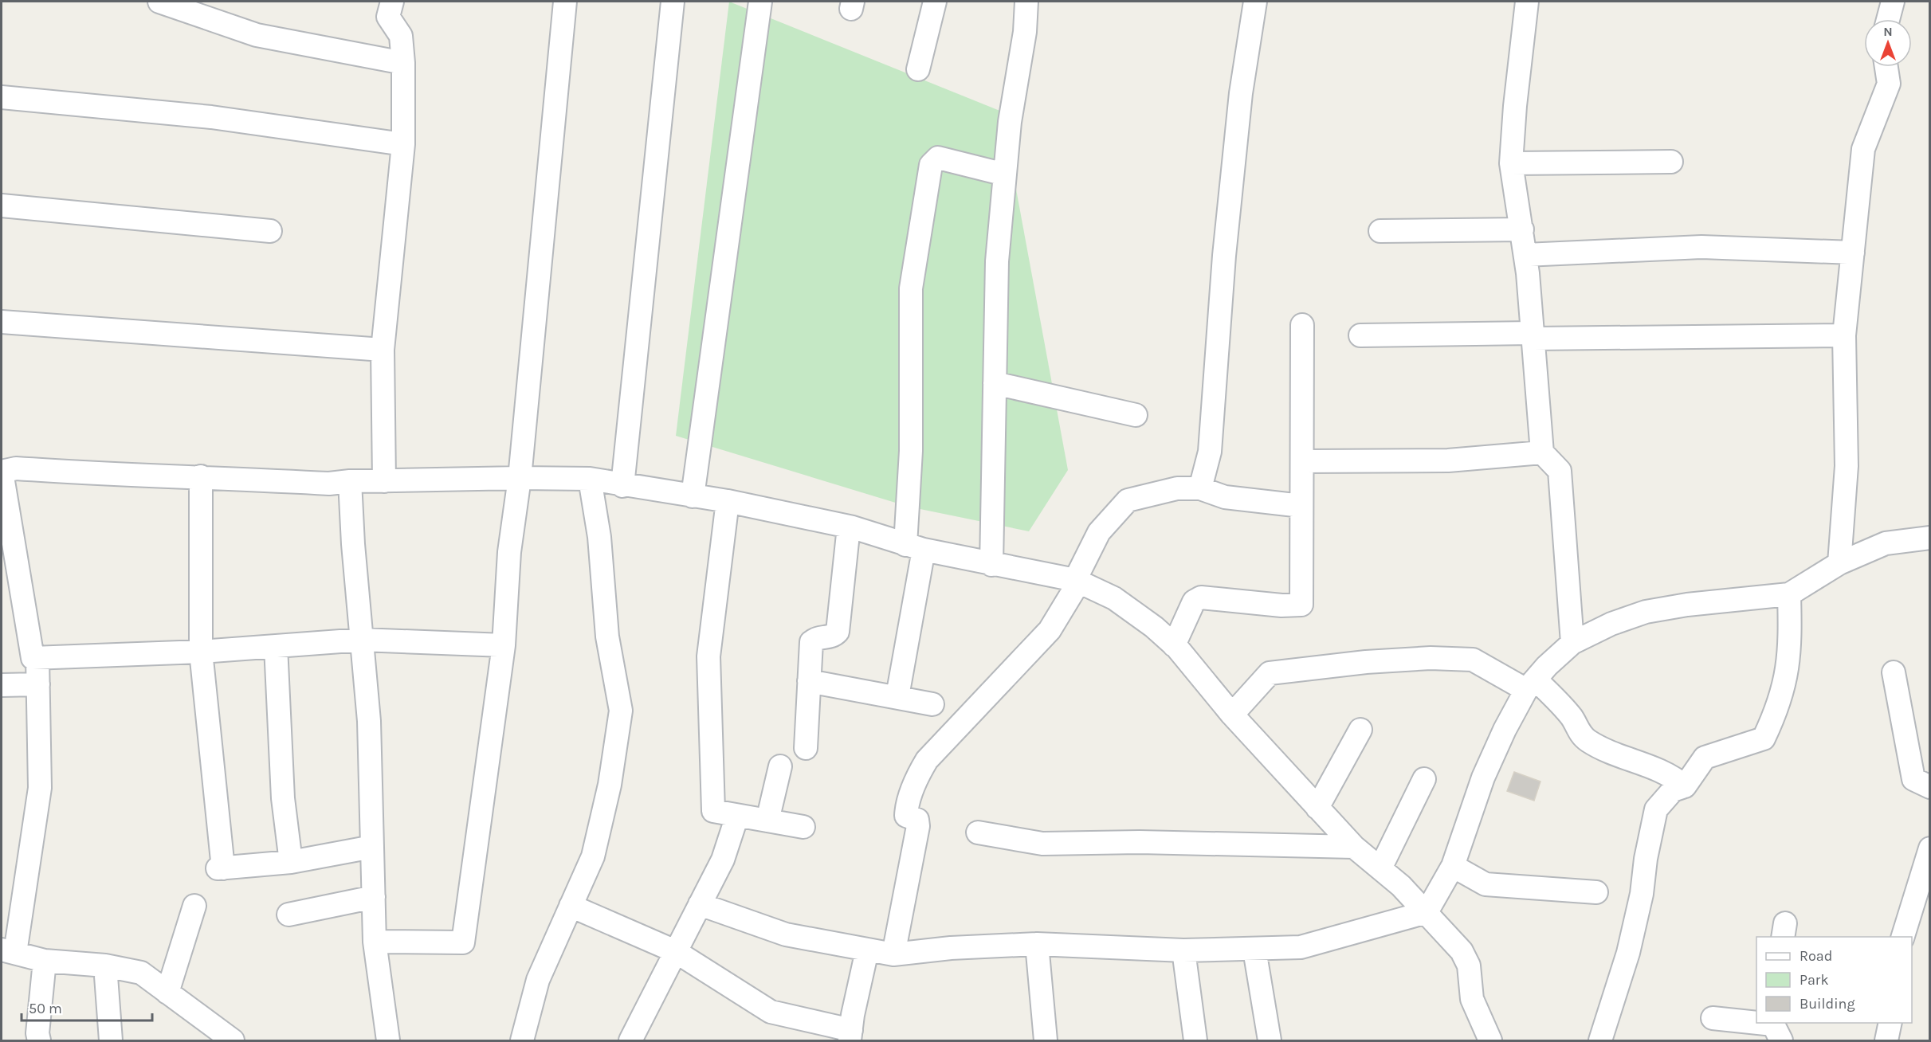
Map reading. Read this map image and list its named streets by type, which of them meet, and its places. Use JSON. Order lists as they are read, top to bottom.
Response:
{
  "legend": ["Road", "Park", "Building"],
  "scale_bar": "50 m",
  "north": "top"
}
